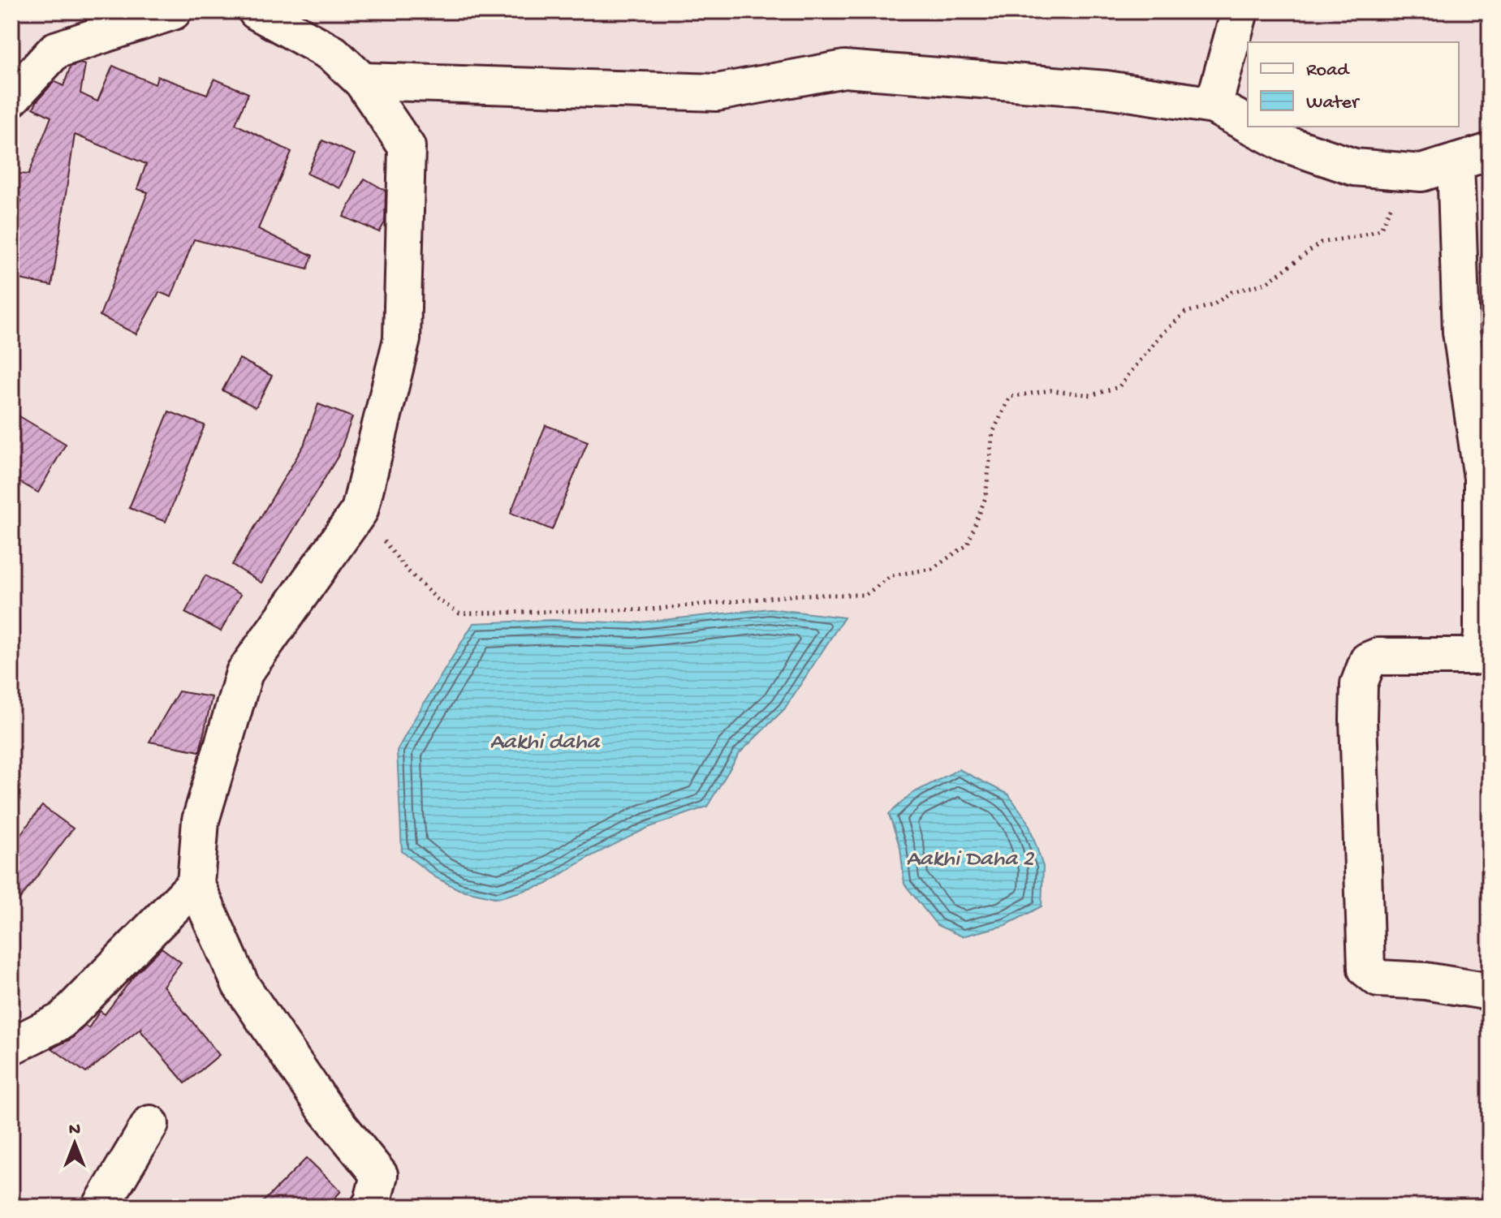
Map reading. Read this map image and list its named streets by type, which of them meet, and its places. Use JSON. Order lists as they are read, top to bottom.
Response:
{
  "water": ["Aakhi daha", "Aakhi Daha 2"],
  "legend": ["Road", "Water"],
  "north": "top"
}
